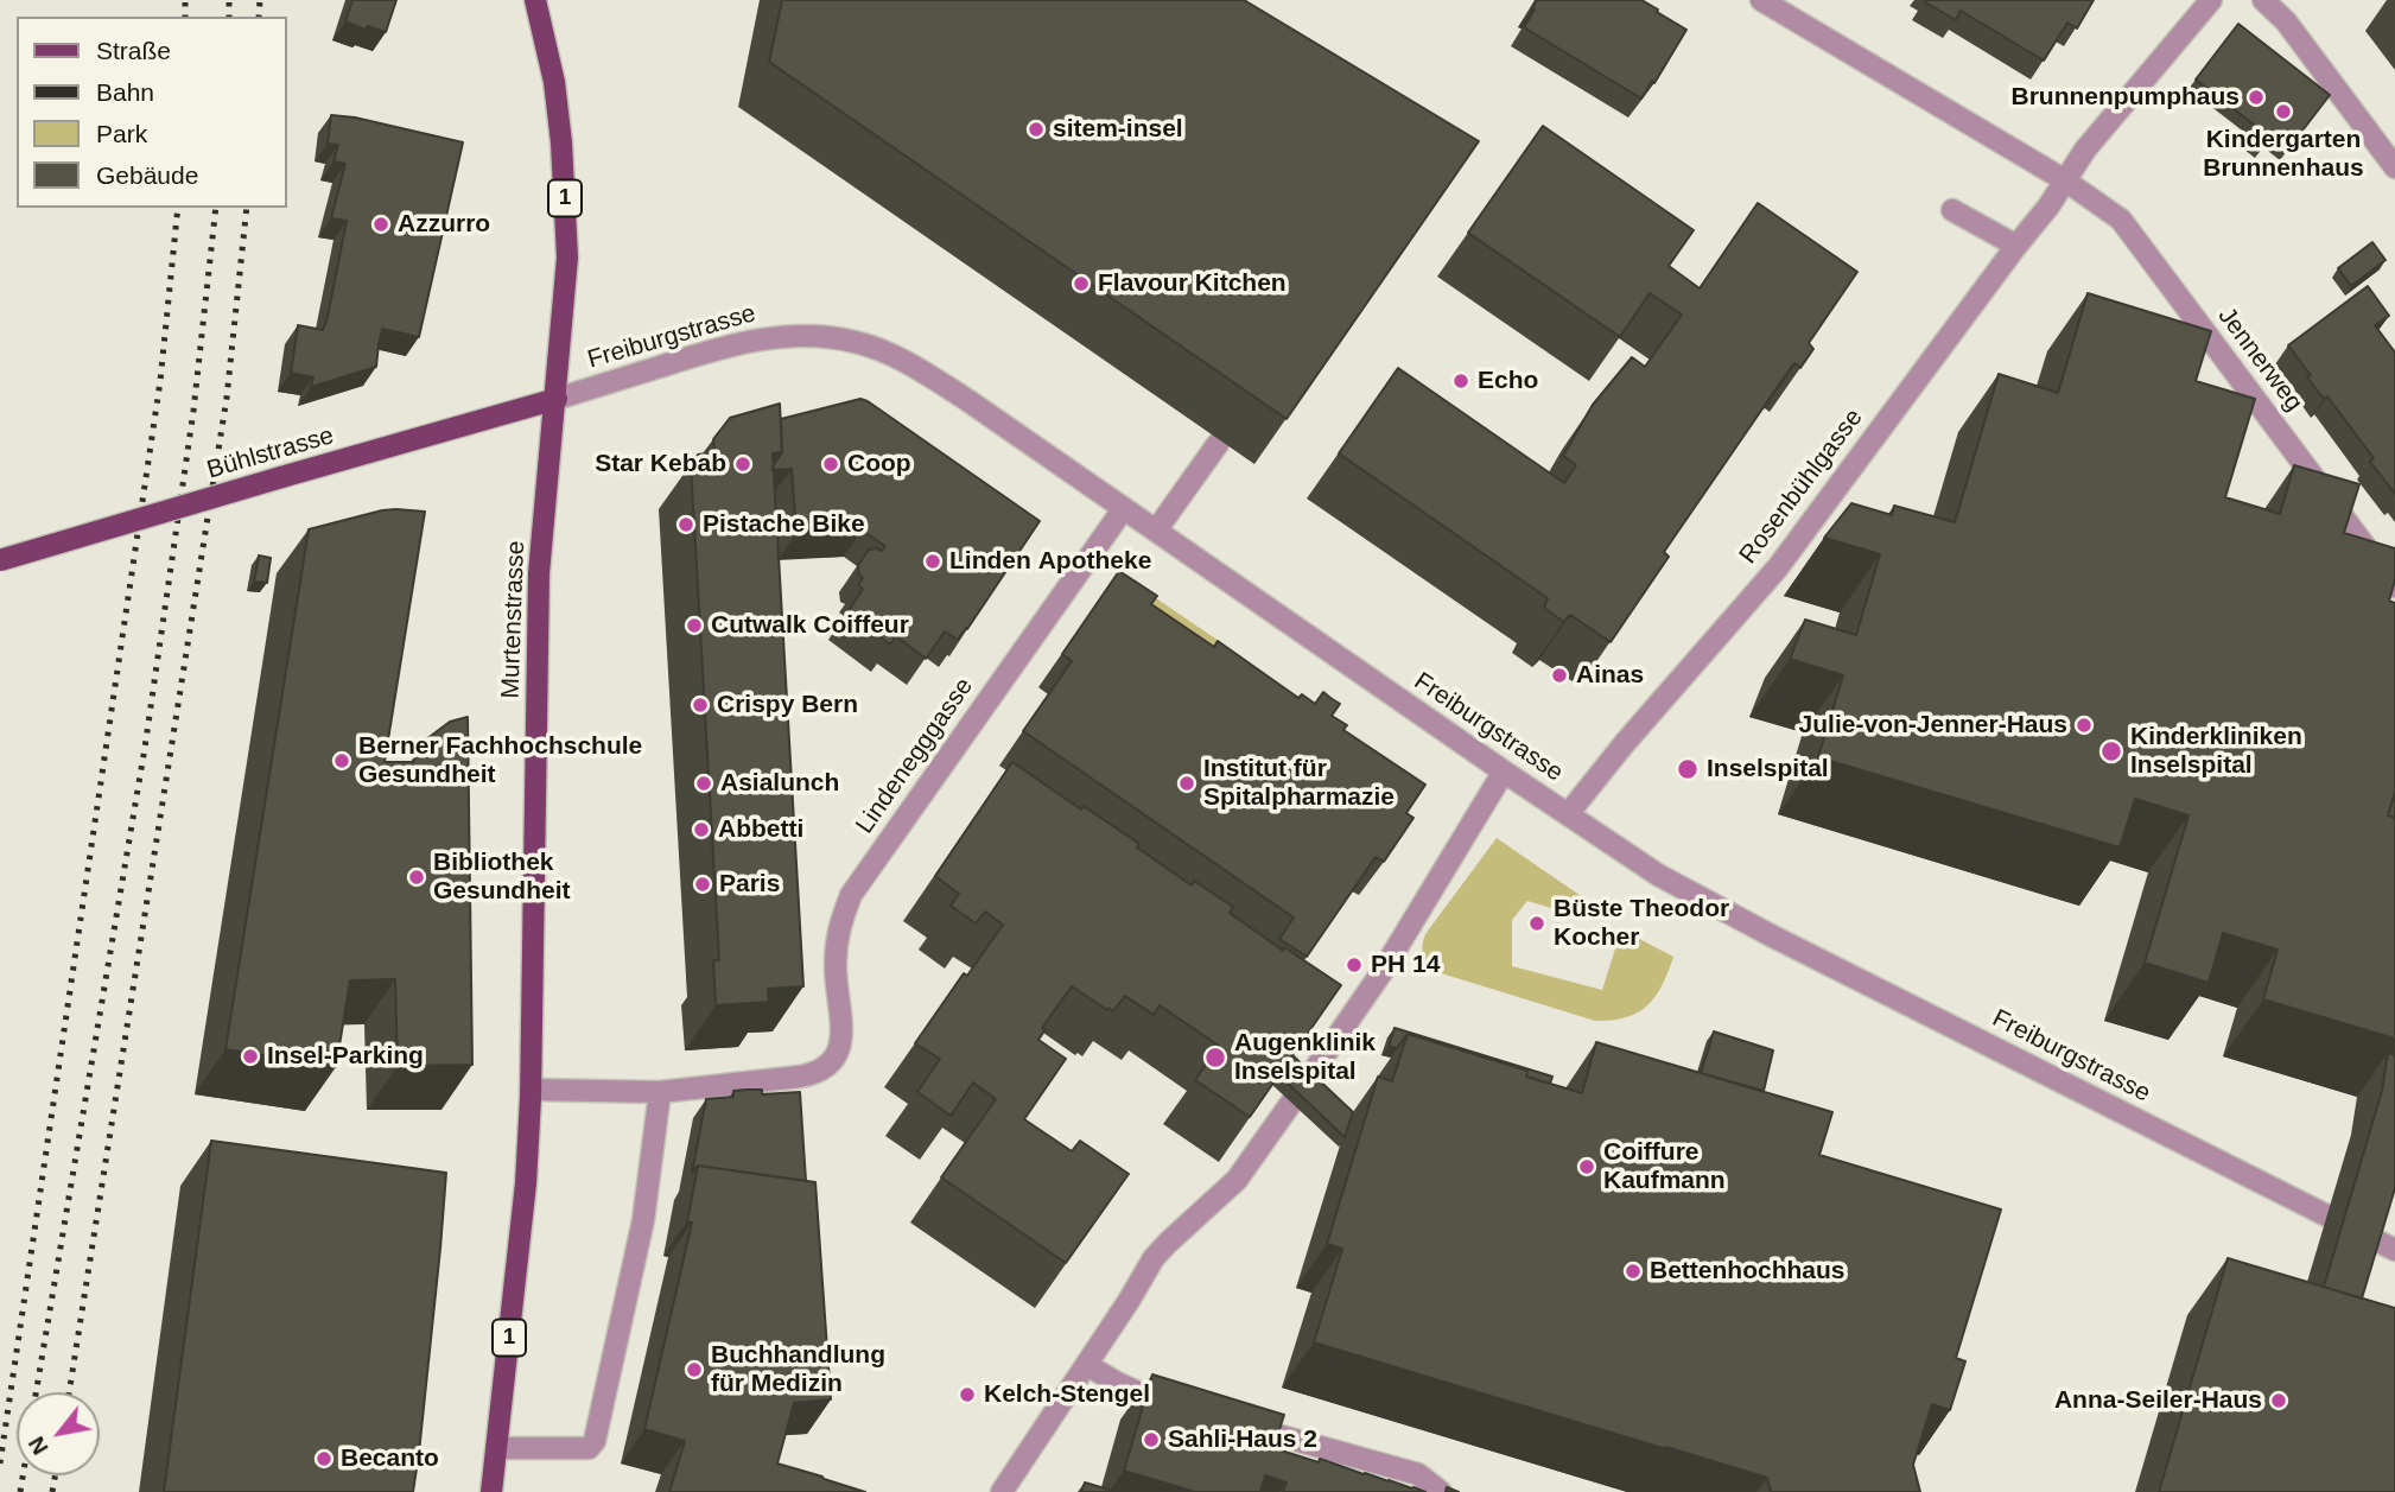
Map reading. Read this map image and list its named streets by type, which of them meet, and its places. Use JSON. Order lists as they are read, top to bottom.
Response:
{
  "streets": {
    "main road": ["1", "Bühlstrasse", "Murtenstrasse"],
    "street": [
      "Freiburgstrasse",
      "Jennerweg",
      "Rosenbühlgasse",
      "Lindenegggasse"
    ]
  },
  "crossings": [
    ["Freiburgstrasse", "Bühlstrasse"],
    ["Freiburgstrasse", "Rosenbühlgasse"],
    ["Freiburgstrasse", "Murtenstrasse"],
    ["Freiburgstrasse", "Lindenegggasse"],
    ["Jennerweg", "Rosenbühlgasse"],
    ["Bühlstrasse", "Murtenstrasse"]
  ],
  "places": [
    "Brunnenpumphaus",
    "Kindergarten Brunnenhaus",
    "sitem-insel",
    "Azzurro",
    "Flavour Kitchen",
    "Echo",
    "Star Kebab",
    "Coop",
    "Pistache Bike",
    "Linden Apotheke",
    "Cutwalk Coiffeur",
    "Ainas",
    "Crispy Bern",
    "Julie-von-Jenner-Haus",
    "Kinderkliniken Inselspital",
    "Berner Fachhochschule Gesundheit",
    "Inselspital",
    "Asialunch",
    "Institut für Spitalpharmazie",
    "Abbetti",
    "Bibliothek Gesundheit",
    "Paris",
    "Büste Theodor Kocher",
    "PH 14",
    "Insel-Parking",
    "Augenklinik Inselspital",
    "Coiffure Kaufmann",
    "Bettenhochhaus",
    "Buchhandlung für Medizin",
    "Kelch-Stengel",
    "Anna-Seiler-Haus",
    "Sahli-Haus 2",
    "Becanto"
  ],
  "legend": [
    "Straße",
    "Bahn",
    "Park",
    "Gebäude"
  ],
  "north": "bottom left"
}
